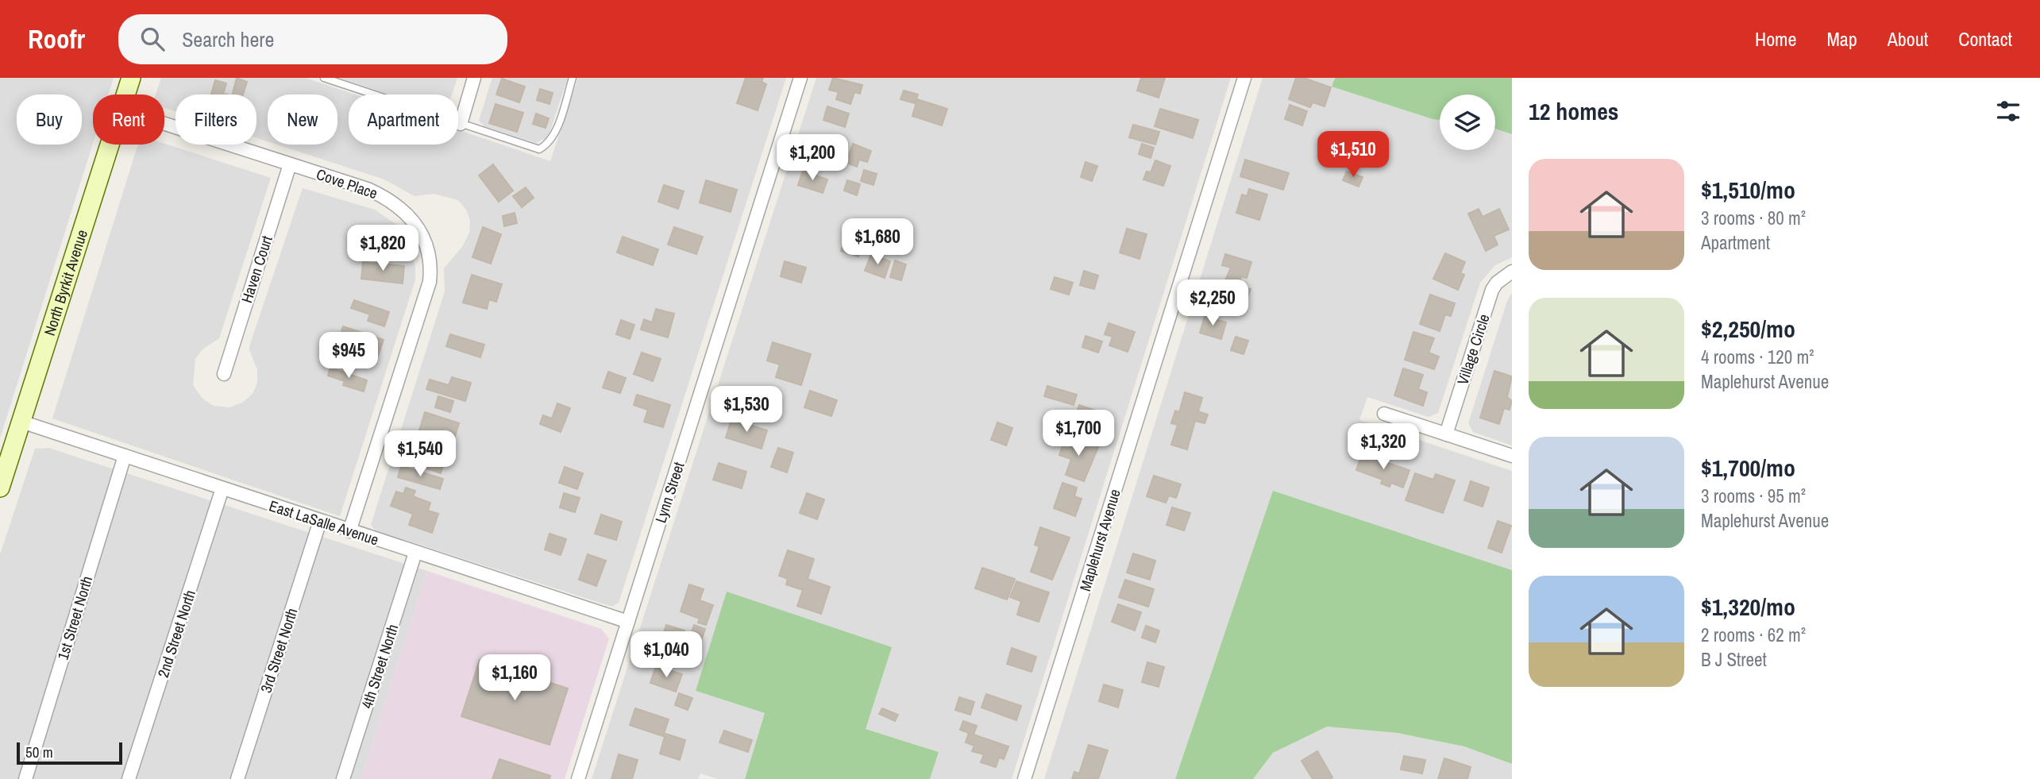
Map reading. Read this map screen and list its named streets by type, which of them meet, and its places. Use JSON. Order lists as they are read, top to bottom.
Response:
{
  "streets": {
    "street": [
      "Cove Place",
      "Haven Court",
      "North Byrkit Avenue",
      "Village Circle",
      "Lynn Street",
      "East LaSalle Avenue",
      "Maplehurst Avenue",
      "1st Street North",
      "2nd Street North",
      "3rd Street North",
      "4th Street North"
    ]
  },
  "crossings": [
    ["Cove Place", "Haven Court"],
    ["Cove Place", "East LaSalle Avenue"],
    ["North Byrkit Avenue", "East LaSalle Avenue"],
    ["Lynn Street", "East LaSalle Avenue"],
    ["East LaSalle Avenue", "1st Street North"],
    ["East LaSalle Avenue", "2nd Street North"],
    ["East LaSalle Avenue", "3rd Street North"],
    ["East LaSalle Avenue", "4th Street North"]
  ],
  "scale_bar": "50 m",
  "page": {
    "header": "Roofr",
    "search": "Search here",
    "nav": [
      "Home",
      "Map",
      "About",
      "Contact"
    ],
    "heading": "12 homes",
    "chip": [
      "Buy",
      "Rent",
      "Filters",
      "New",
      "Apartment"
    ],
    "price": [
      "$1,510",
      "$1,200",
      "$1,680",
      "$1,820",
      "$2,250",
      "$945",
      "$1,530",
      "$1,700",
      "$1,320",
      "$1,540",
      "$1,040",
      "$1,160"
    ],
    "list": [
      {
        "name": "$1,510/mo",
        "note": "3 rooms · 80 m² · Apartment"
      },
      {
        "name": "$2,250/mo",
        "note": "4 rooms · 120 m² · Maplehurst Avenue"
      },
      {
        "name": "$1,700/mo",
        "note": "3 rooms · 95 m² · Maplehurst Avenue"
      },
      {
        "name": "$1,320/mo",
        "note": "2 rooms · 62 m² · B J Street"
      }
    ],
    "scale": "50 m"
  }
}
